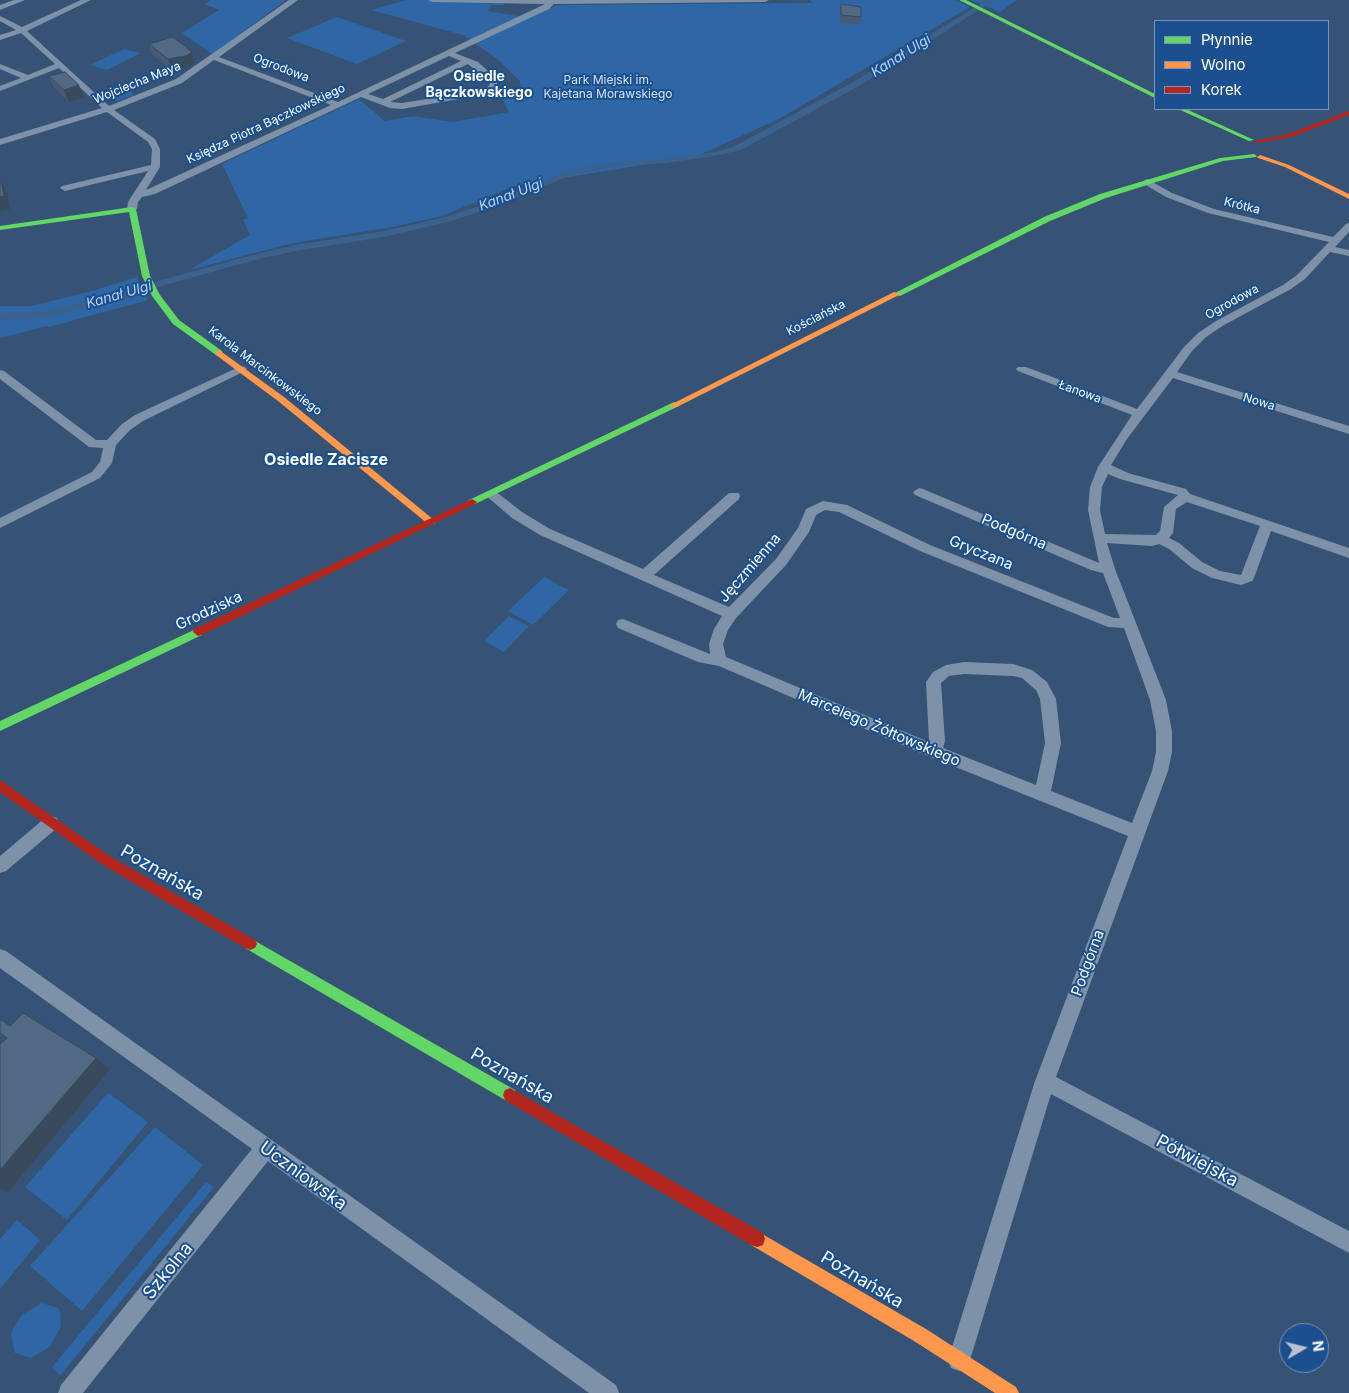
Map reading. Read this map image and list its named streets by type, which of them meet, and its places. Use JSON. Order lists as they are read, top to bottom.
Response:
{
  "streets": {
    "main road": [
      "Kościańska",
      "Karola Marcinkowskiego",
      "Grodziska",
      "Poznańska"
    ],
    "street": [
      "Ogrodowa",
      "Wojciecha Maya",
      "Księdza Piotra Bączkowskiego",
      "Krótka",
      "Łanowa",
      "Nowa",
      "Podgórna",
      "Gryczana",
      "Jęczmienna",
      "Marcelego Żółtowskiego",
      "Półwiejska",
      "Uczniowska",
      "Szkolna"
    ]
  },
  "crossings": [
    ["Ogrodowa", "Wojciecha Maya"],
    ["Ogrodowa", "Księdza Piotra Bączkowskiego"],
    ["Ogrodowa", "Krótka"],
    ["Ogrodowa", "Łanowa"],
    ["Ogrodowa", "Nowa"],
    ["Ogrodowa", "Podgórna"],
    ["Krótka", "Kościańska"],
    ["Kościańska", "Karola Marcinkowskiego"],
    ["Kościańska", "Grodziska"],
    ["Karola Marcinkowskiego", "Grodziska"],
    ["Podgórna", "Gryczana"],
    ["Podgórna", "Marcelego Żółtowskiego"],
    ["Podgórna", "Poznańska"],
    ["Podgórna", "Półwiejska"],
    ["Gryczana", "Jęczmienna"],
    ["Jęczmienna", "Marcelego Żółtowskiego"],
    ["Uczniowska", "Szkolna"]
  ],
  "districts": ["Osiedle Bączkowskiego", "Osiedle Zacisze"],
  "water": ["Kanał Ulgi"],
  "parks": ["Park Miejski im. Kajetana Morawskiego"],
  "legend": ["Płynnie", "Wolno", "Korek"],
  "north": "right"
}
